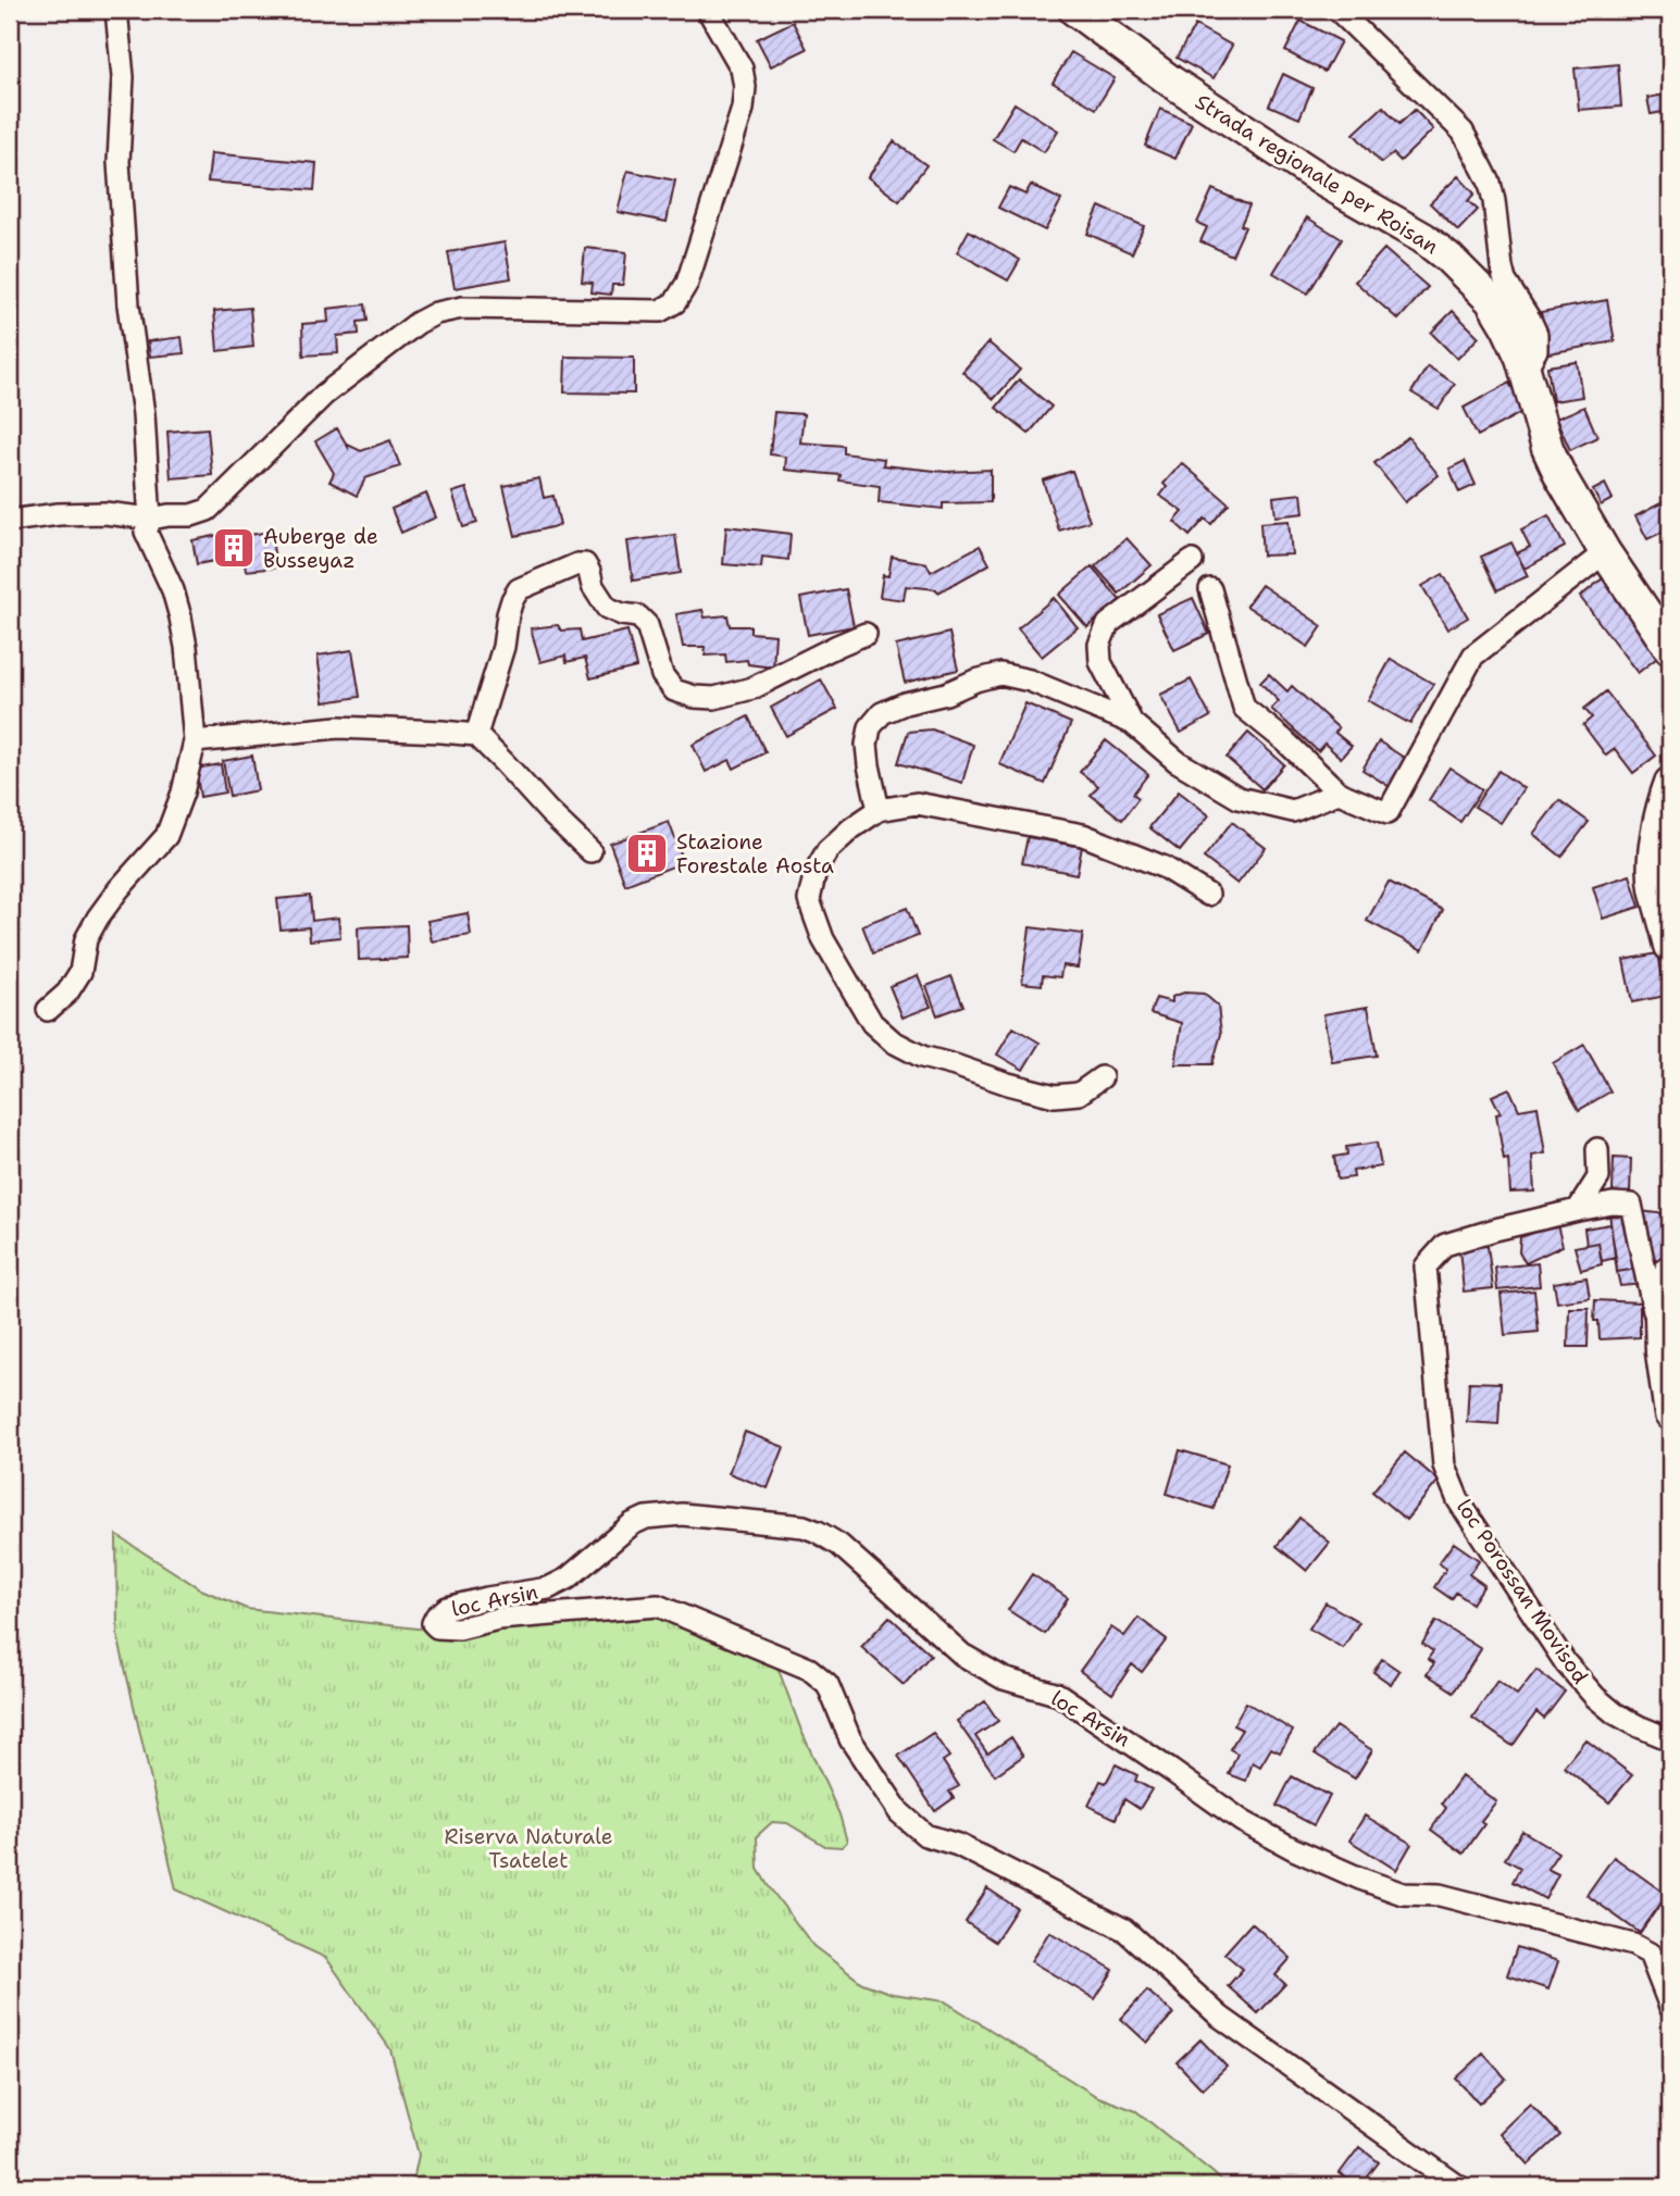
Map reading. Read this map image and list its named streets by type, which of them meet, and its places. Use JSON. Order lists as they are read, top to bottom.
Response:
{
  "streets": {
    "main road": ["Strada regionale per Roisan"],
    "street": ["loc Porossan Movisod", "loc Arsin"]
  },
  "parks": ["Riserva Naturale Tsatelet"],
  "places": {
    "building": ["Auberge de Busseyaz", "Stazione Forestale Aosta"]
  }
}
